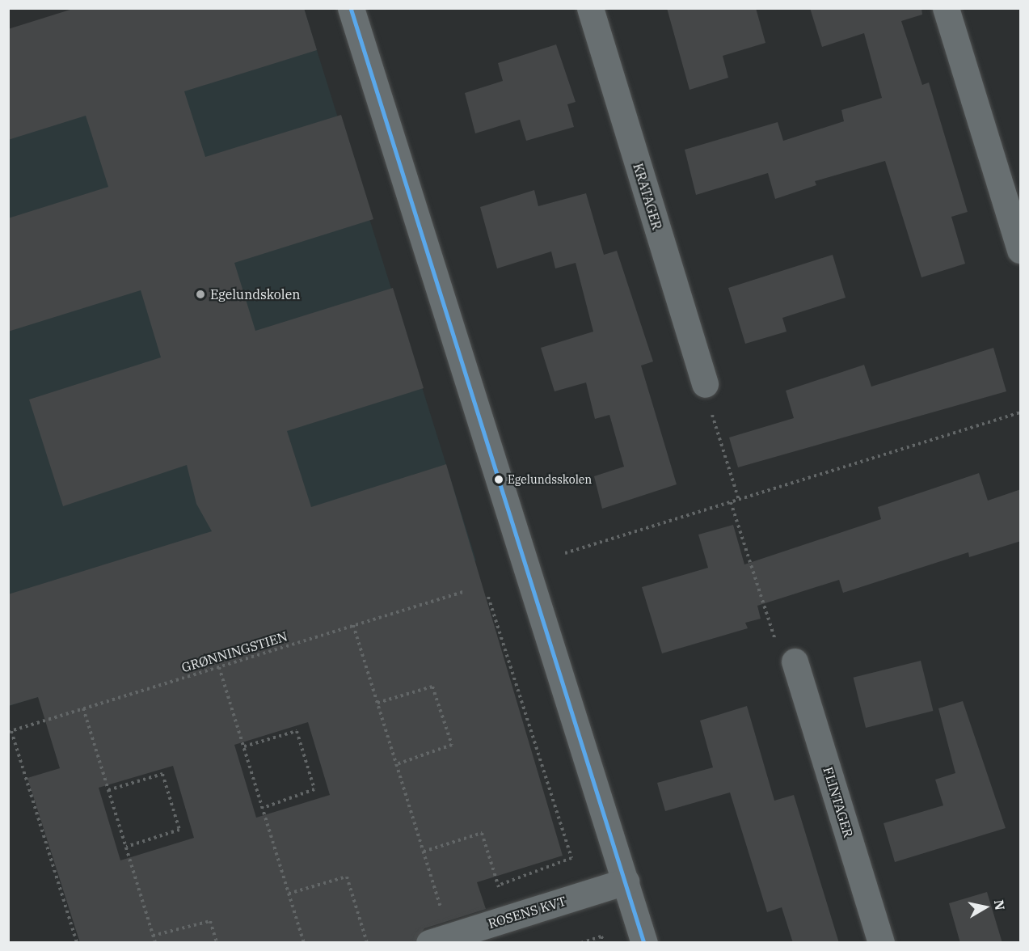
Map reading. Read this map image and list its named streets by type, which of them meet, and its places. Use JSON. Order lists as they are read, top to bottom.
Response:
{
  "streets": {
    "street": ["KRATAGER", "FLINTAGER", "ROSENS KVT"],
    "path": ["GRØNNINGSTIEN"]
  },
  "places": ["Egelundskolen", "Egelundsskolen"],
  "north": "right"
}
